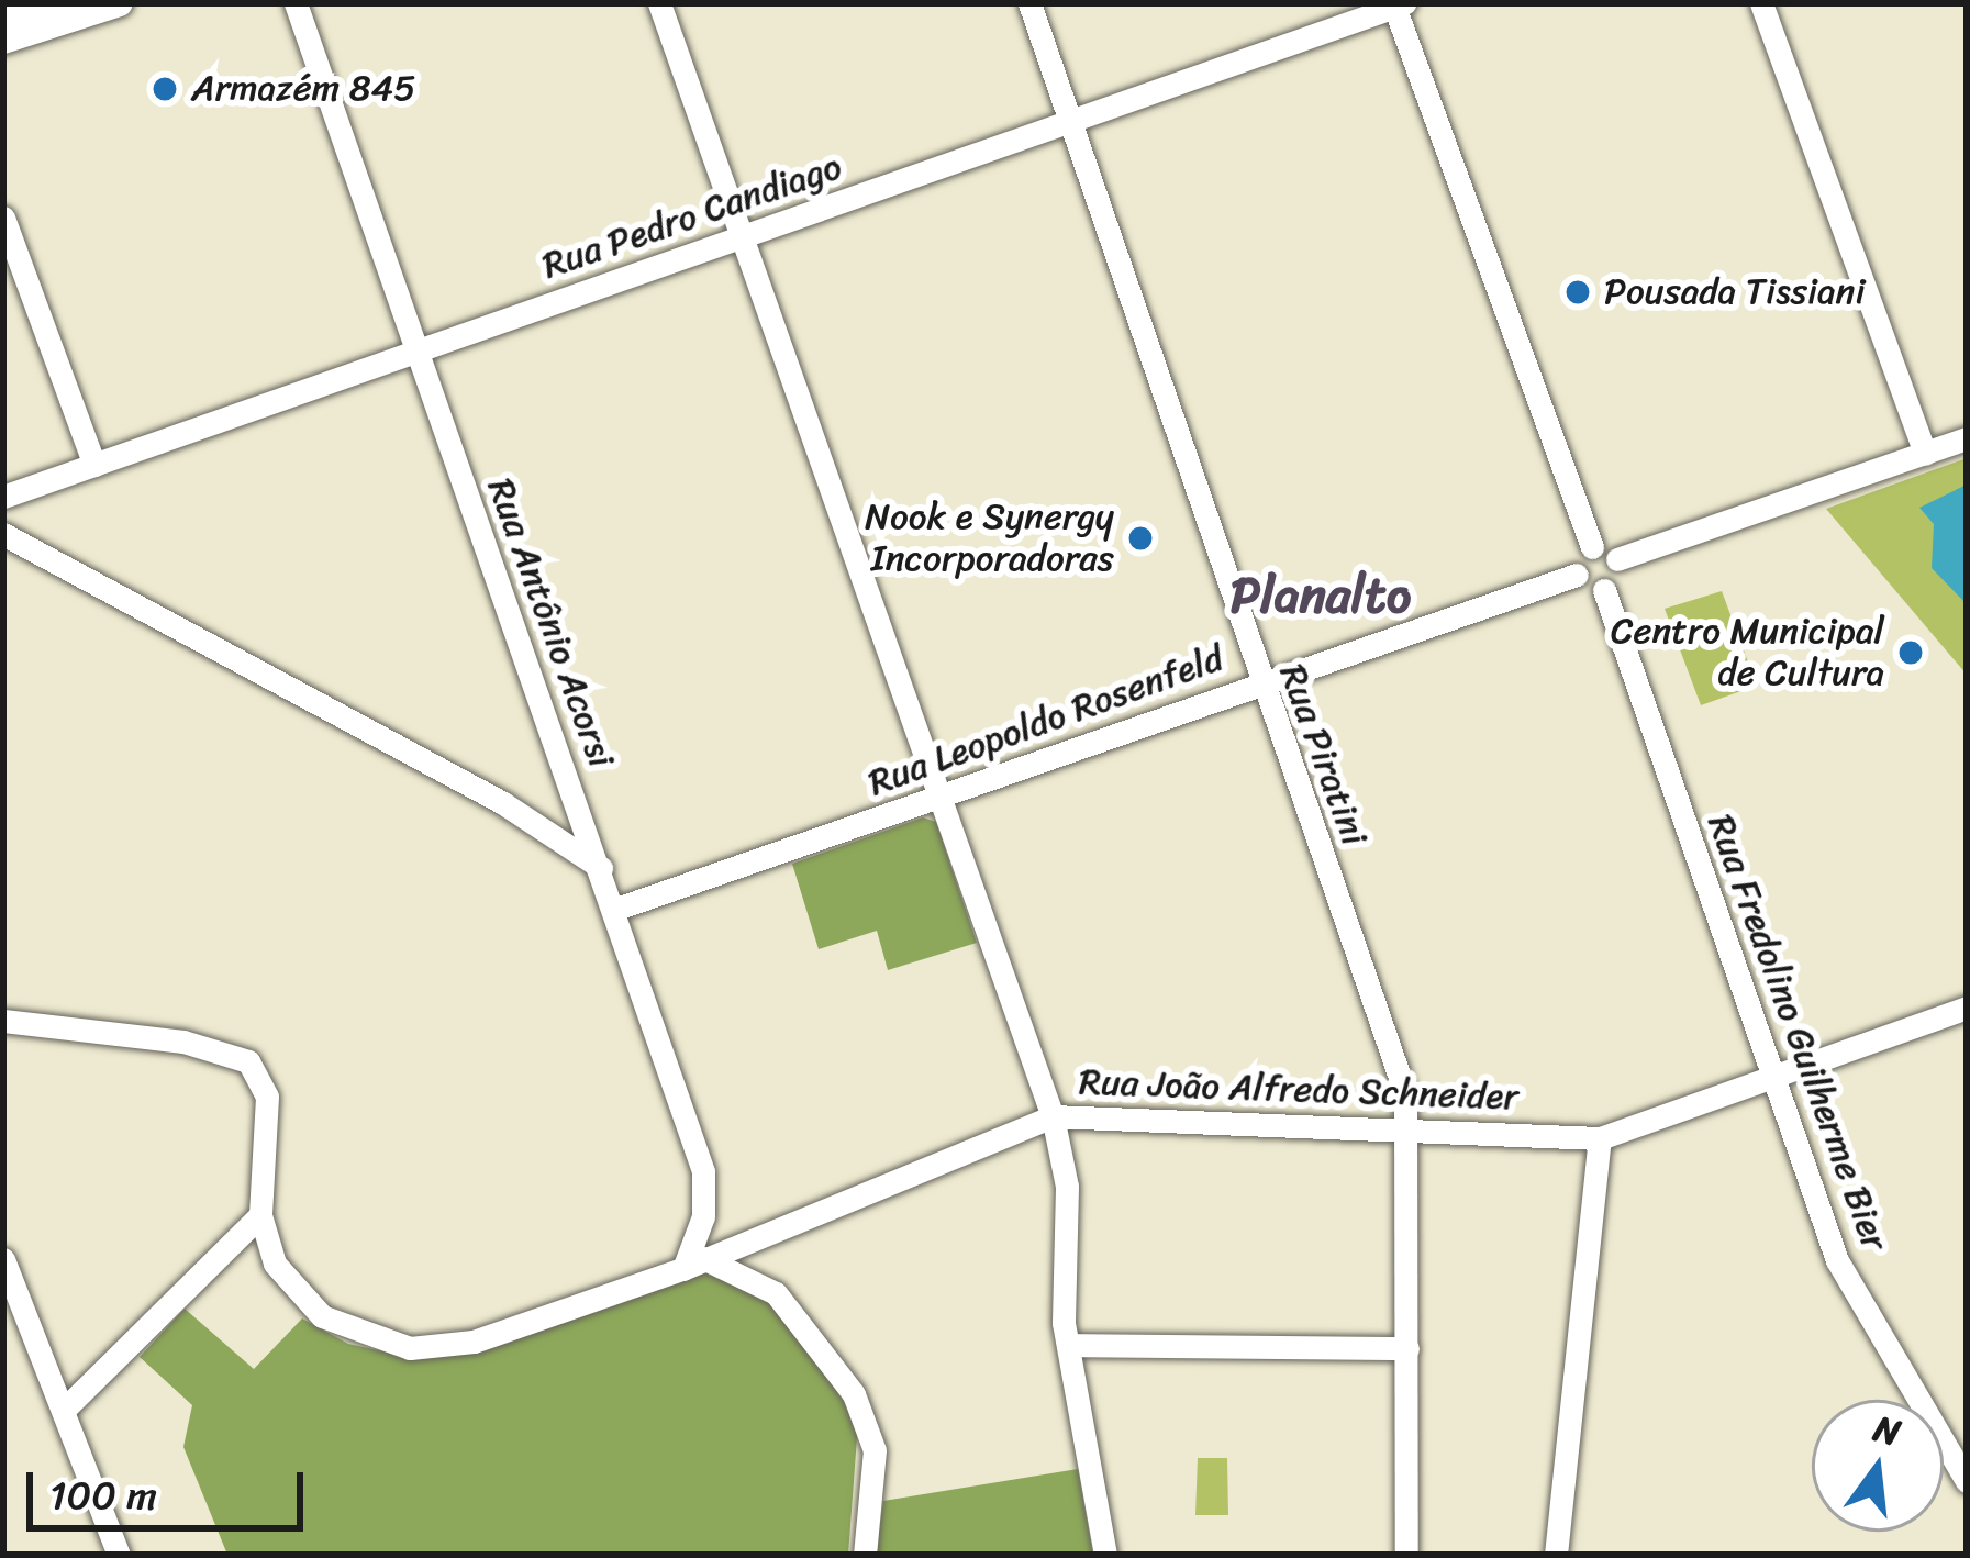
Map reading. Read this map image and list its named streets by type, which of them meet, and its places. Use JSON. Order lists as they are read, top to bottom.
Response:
{
  "streets": {
    "street": [
      "Rua Pedro Candiago",
      "Rua Antônio Acorsi",
      "Rua Leopoldo Rosenfeld",
      "Rua Piratini",
      "Rua Fredolino Guilherme Bier",
      "Rua João Alfredo Schneider"
    ]
  },
  "crossings": [
    ["Rua Pedro Candiago", "Rua Antônio Acorsi"],
    ["Rua Pedro Candiago", "Rua Piratini"],
    ["Rua Antônio Acorsi", "Rua Leopoldo Rosenfeld"],
    ["Rua Antônio Acorsi", "Rua João Alfredo Schneider"],
    ["Rua Leopoldo Rosenfeld", "Rua Piratini"],
    ["Rua Piratini", "Rua João Alfredo Schneider"],
    ["Rua Fredolino Guilherme Bier", "Rua João Alfredo Schneider"]
  ],
  "districts": ["Planalto"],
  "places": [
    "Armazém 845",
    "Pousada Tissiani",
    "Nook e Synergy Incorporadoras",
    "Centro Municipal de Cultura"
  ],
  "scale_bar": "100 m",
  "north": "top"
}
